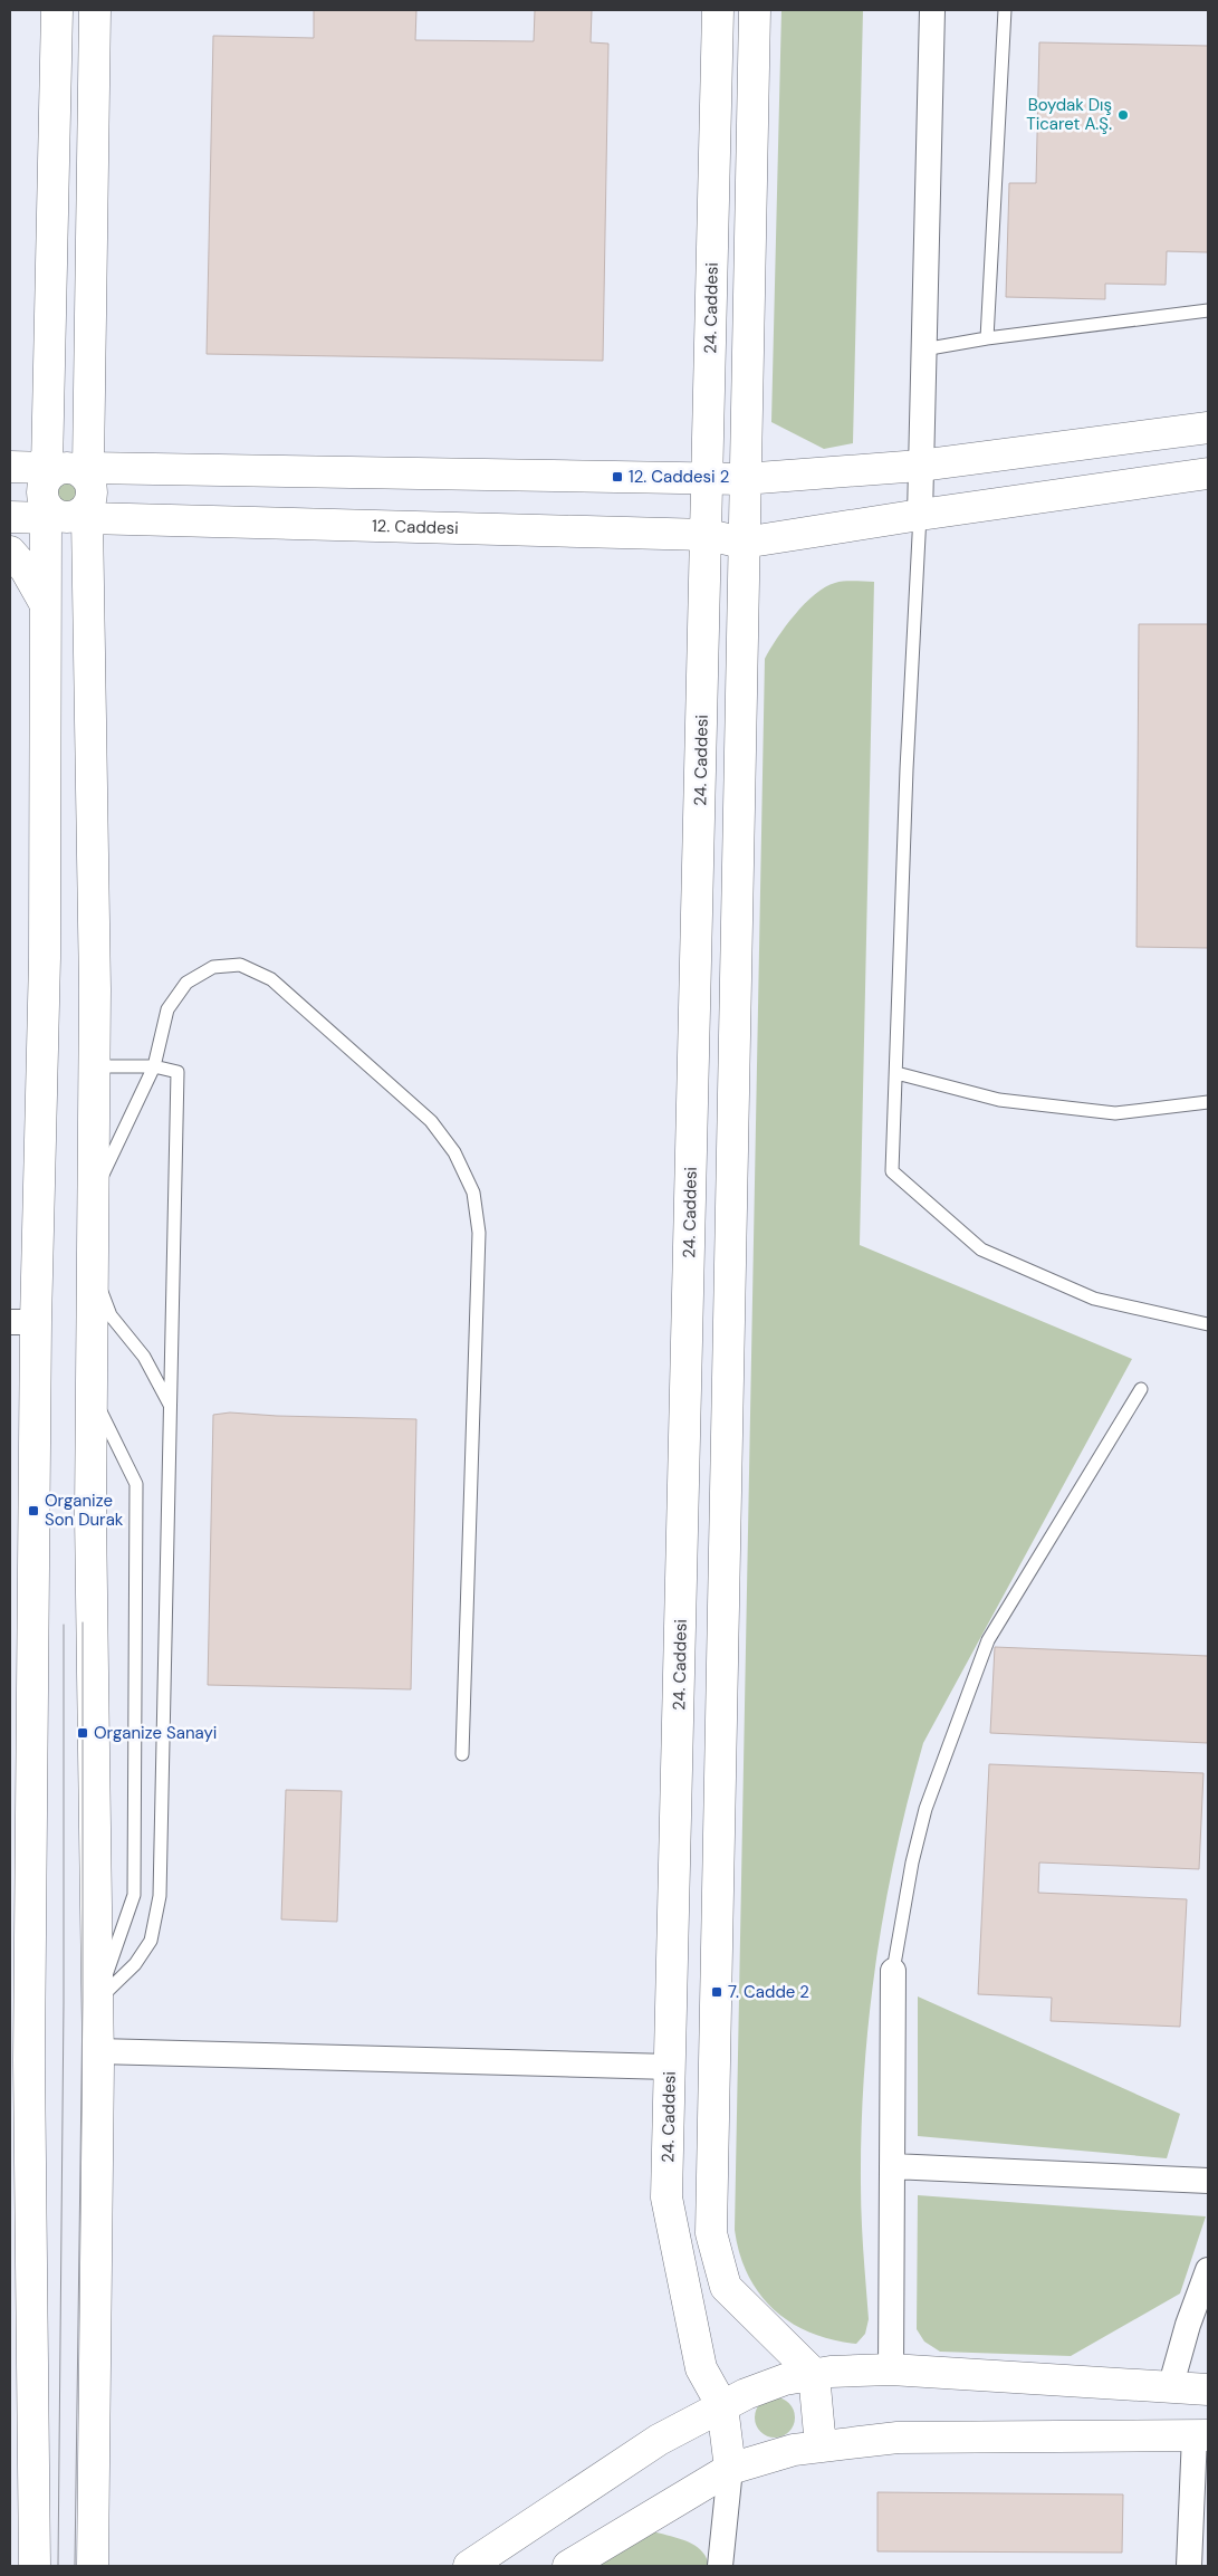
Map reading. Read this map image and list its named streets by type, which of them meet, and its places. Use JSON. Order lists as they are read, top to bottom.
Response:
{
  "streets": {
    "street": ["24. Caddesi", "12. Caddesi"]
  },
  "crossings": [
    ["24. Caddesi", "12. Caddesi"]
  ],
  "places": {
    "other": ["Boydak Dış Ticaret A.Ş."],
    "transit": [
      "12. Caddesi 2",
      "Organize Son Durak",
      "Organize Sanayi",
      "7. Cadde 2"
    ]
  }
}
